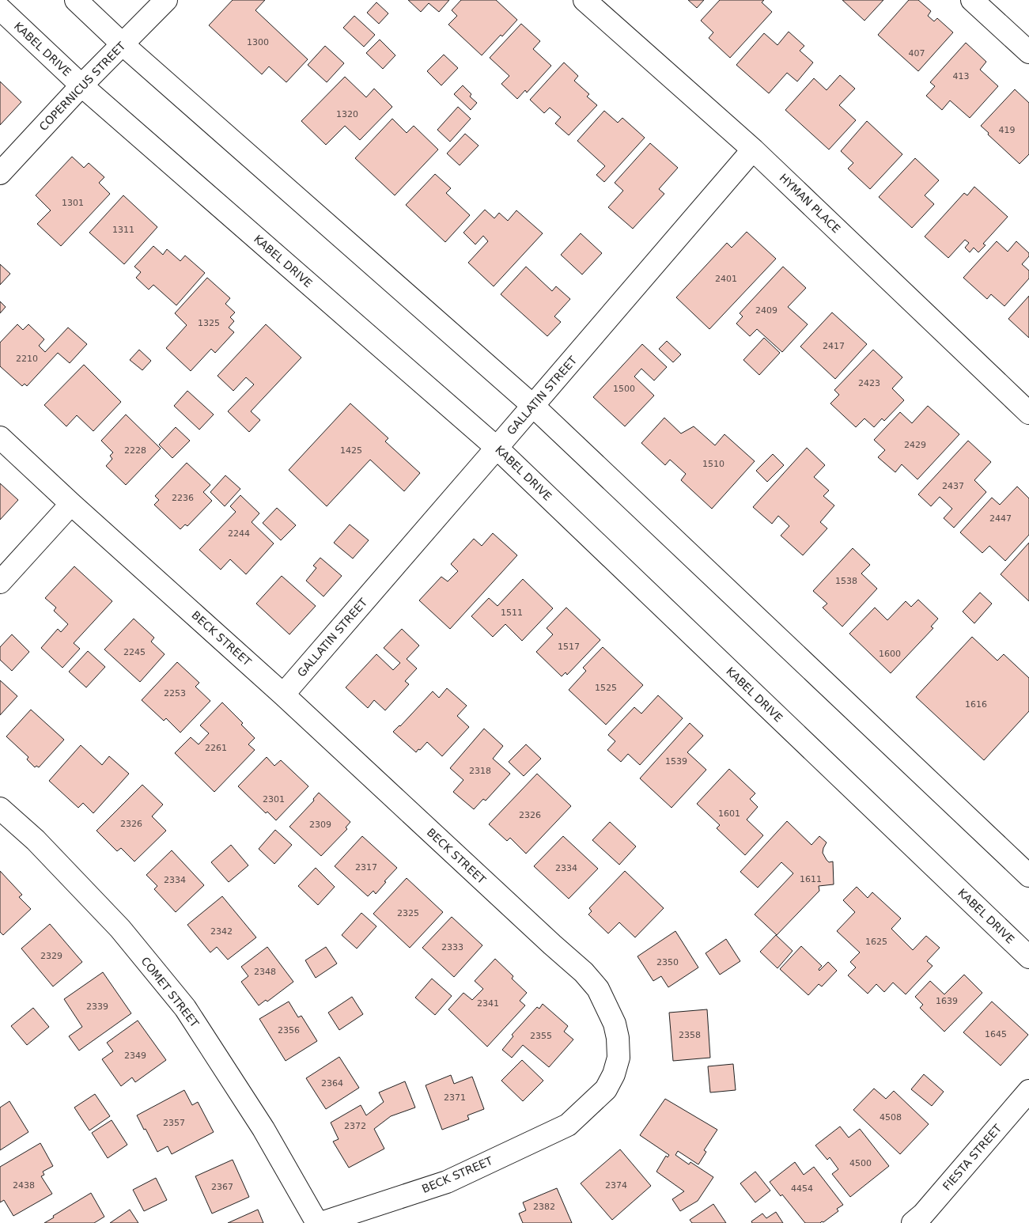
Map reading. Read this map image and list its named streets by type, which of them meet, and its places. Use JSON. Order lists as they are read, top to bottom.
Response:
{
  "streets": {
    "street": [
      "KABEL DRIVE",
      "COPERNICUS STREET",
      "HYMAN PLACE",
      "GALLATIN STREET",
      "BECK STREET",
      "COMET STREET",
      "FIESTA STREET"
    ]
  },
  "crossings": [
    ["KABEL DRIVE", "COPERNICUS STREET"],
    ["KABEL DRIVE", "GALLATIN STREET"],
    ["HYMAN PLACE", "GALLATIN STREET"],
    ["GALLATIN STREET", "BECK STREET"]
  ],
  "house_numbers": [
    "1300",
    "407",
    "413",
    "1320",
    "419",
    "1301",
    "1311",
    "2401",
    "2409",
    "1325",
    "2417",
    "2210",
    "2423",
    "1500",
    "2429",
    "2228",
    "1425",
    "1510",
    "2437",
    "2236",
    "2447",
    "2244",
    "1538",
    "1511",
    "1517",
    "2245",
    "1600",
    "1525",
    "2253",
    "1616",
    "2261",
    "1539",
    "2318",
    "2301",
    "1601",
    "2326",
    "2326",
    "2309",
    "2317",
    "2334",
    "1611",
    "2334",
    "2325",
    "2342",
    "1625",
    "2333",
    "2329",
    "2350",
    "2348",
    "1639",
    "2341",
    "2339",
    "2356",
    "1645",
    "2358",
    "2355",
    "2349",
    "2364",
    "2371",
    "4508",
    "2357",
    "2372",
    "4500",
    "2438",
    "2374",
    "2367",
    "4454",
    "2382"
  ]
}
